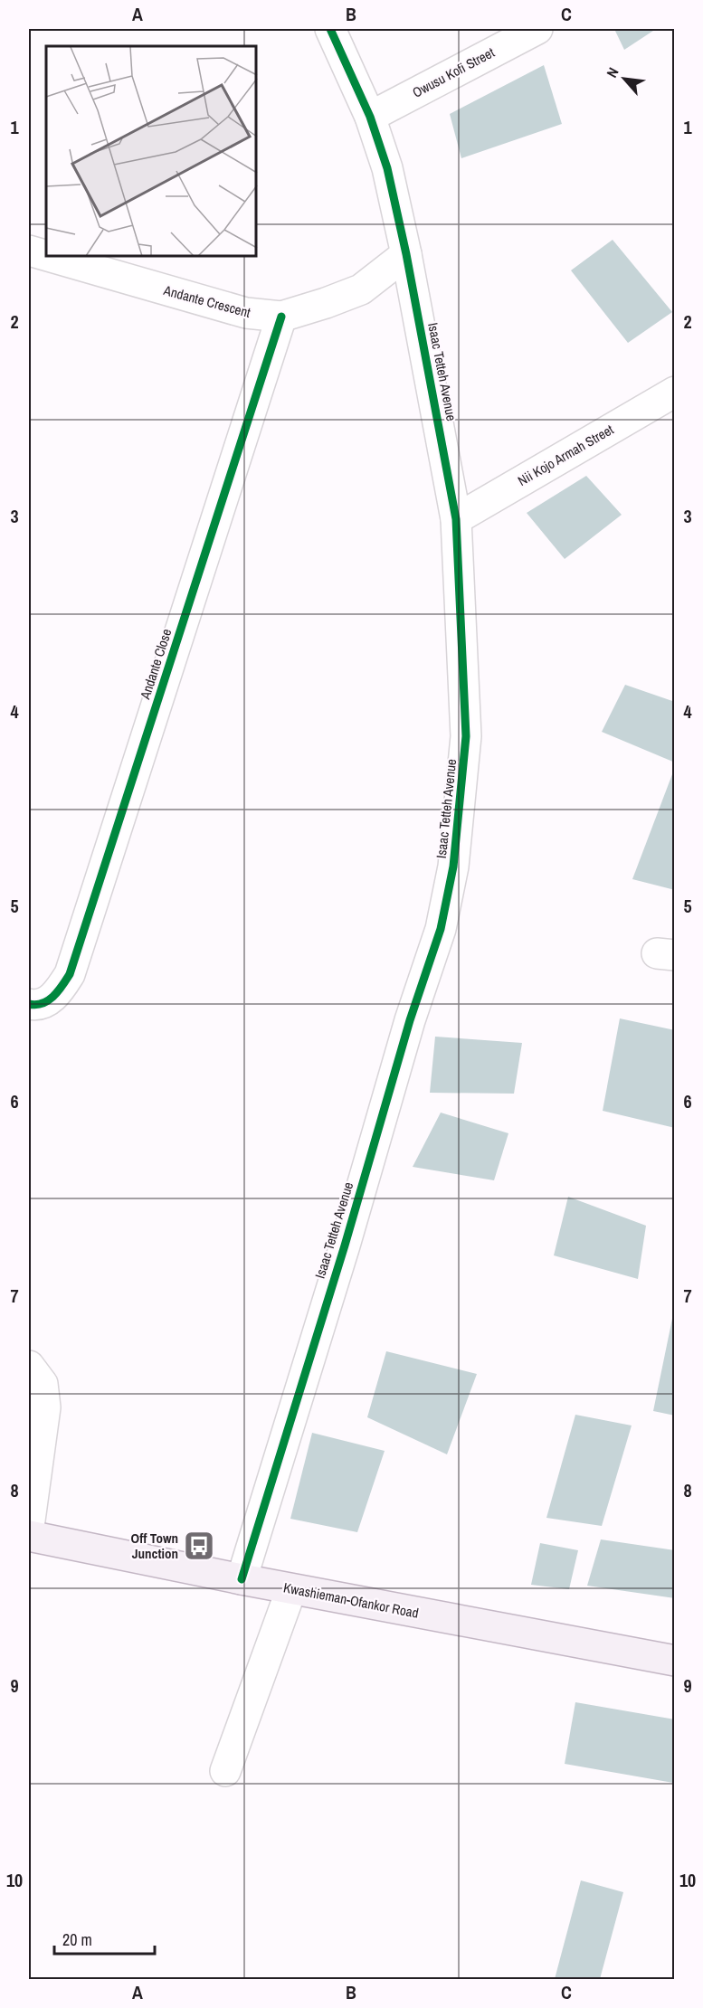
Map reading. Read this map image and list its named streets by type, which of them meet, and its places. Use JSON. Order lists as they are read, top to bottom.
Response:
{
  "streets": {
    "main road": ["Kwashieman-Ofankor Road"],
    "street": [
      "Owusu Kofi Street",
      "Andante Crescent",
      "Isaac Tetteh Avenue",
      "Nii Kojo Armah Street",
      "Andante Close"
    ]
  },
  "crossings": [
    ["Owusu Kofi Street", "Isaac Tetteh Avenue"],
    ["Andante Crescent", "Isaac Tetteh Avenue"],
    ["Andante Crescent", "Andante Close"],
    ["Isaac Tetteh Avenue", "Nii Kojo Armah Street"],
    ["Isaac Tetteh Avenue", "Kwashieman-Ofankor Road"]
  ],
  "places": {
    "bus stop": ["Off Town Junction"]
  },
  "scale_bar": "20 m",
  "north": "top left",
  "grid": {
    "columns": ["A", "B", "C"],
    "rows": [
      "1",
      "2",
      "3",
      "4",
      "5",
      "6",
      "7",
      "8",
      "9",
      "10"
    ]
  }
}
